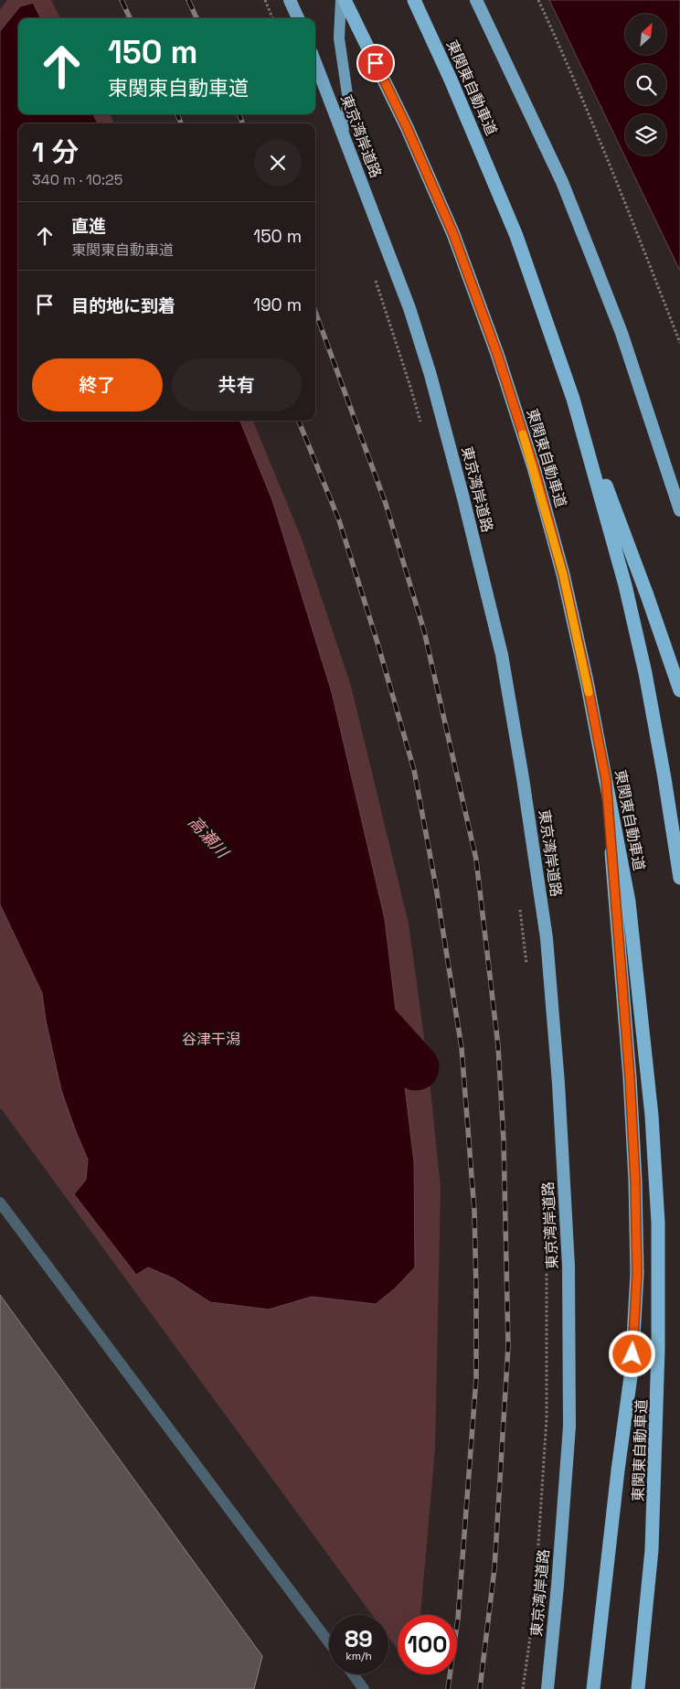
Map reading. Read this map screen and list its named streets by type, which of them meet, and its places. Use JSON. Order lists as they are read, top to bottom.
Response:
{
  "streets": {
    "highway": ["東関東自動車道", "東京湾岸道路"]
  },
  "water": ["高瀬川"],
  "parks": ["谷津干潟"],
  "north": "top right",
  "page": {
    "turn": ["150 m", "東関東自動車道"],
    "heading": ["1 分", "340 m · 10:25"],
    "list": [
      {
        "name": "直進",
        "note": "東関東自動車道",
        "value": "150 m"
      },
      {
        "name": "目的地に到着",
        "value": "190 m"
      }
    ],
    "buttons": ["終了", "共有"],
    "speed": "89 km/h",
    "limit": "100"
  }
}
